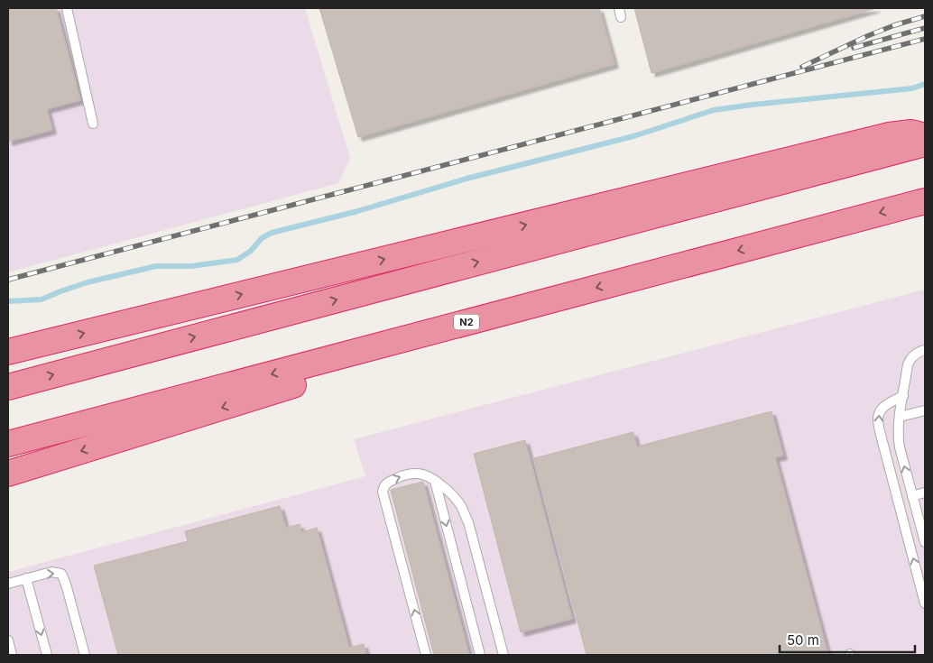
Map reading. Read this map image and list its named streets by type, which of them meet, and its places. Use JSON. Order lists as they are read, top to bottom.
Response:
{
  "streets": {
    "highway": ["N2"]
  },
  "scale_bar": "50 m"
}
